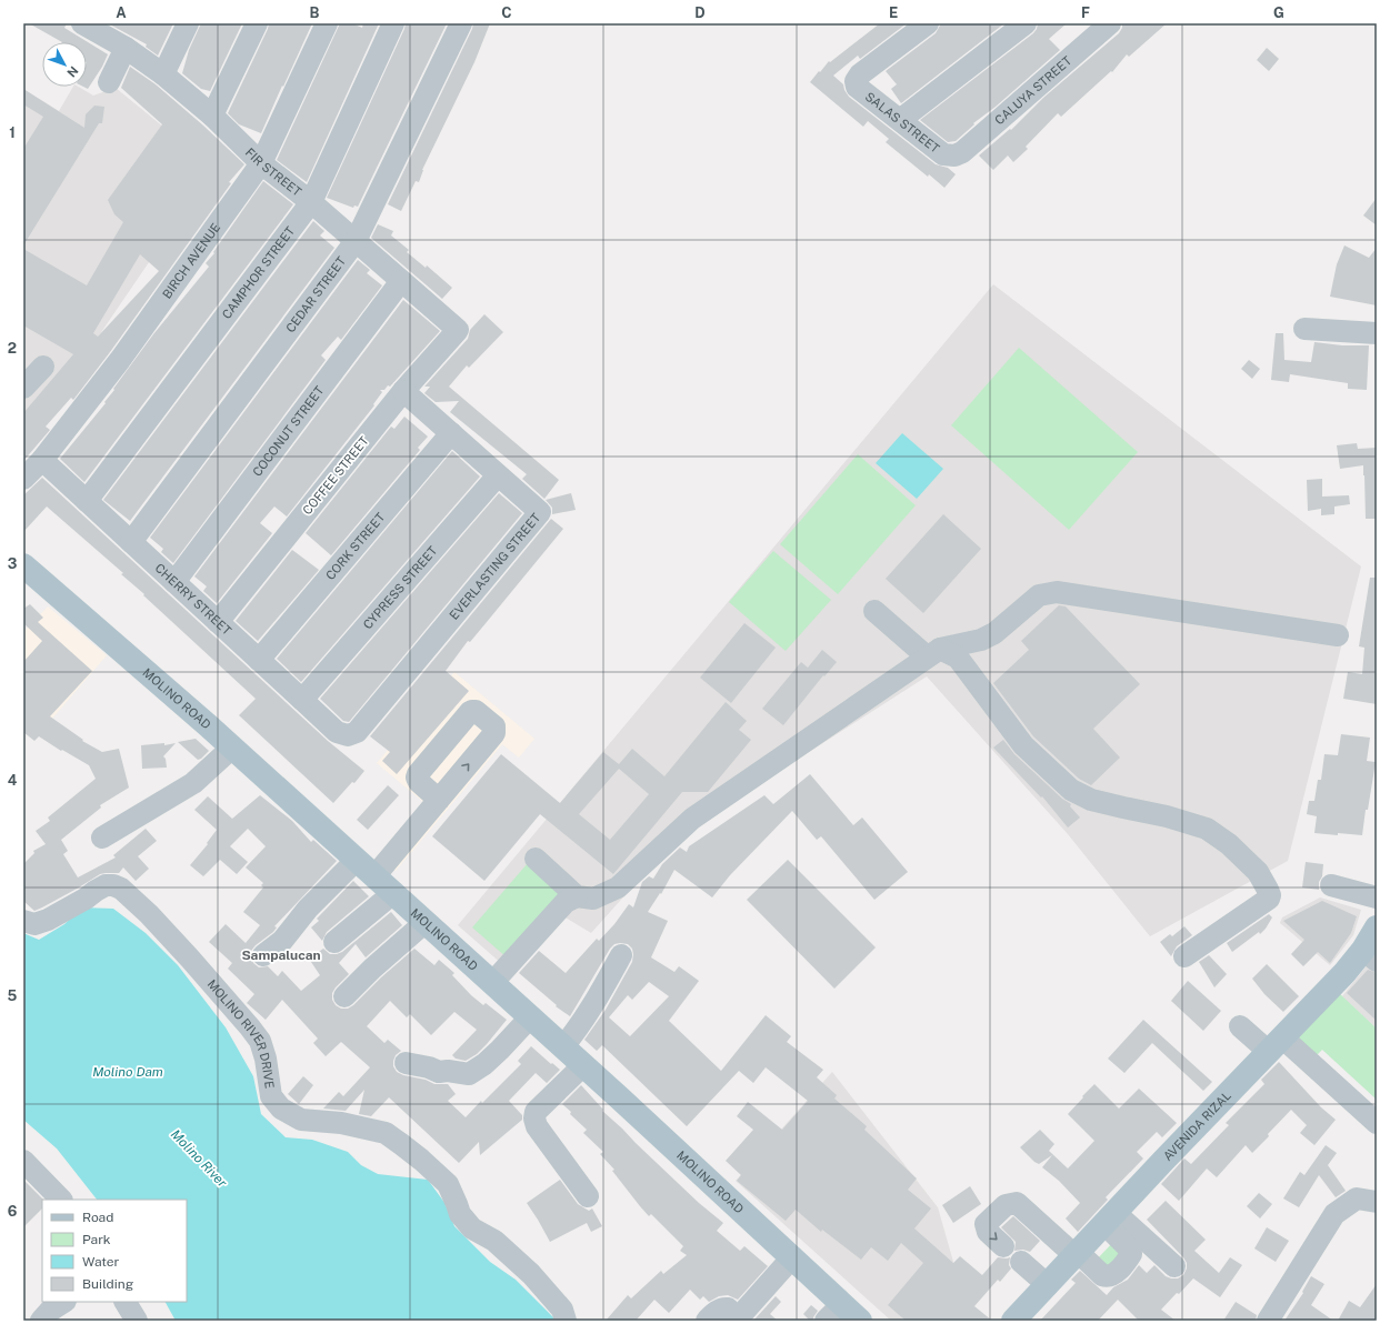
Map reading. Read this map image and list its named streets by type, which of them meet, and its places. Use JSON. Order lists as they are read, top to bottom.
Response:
{
  "streets": {
    "main road": ["MOLINO ROAD", "AVENIDA RIZAL"],
    "street": [
      "CALUYA STREET",
      "SALAS STREET",
      "FIR STREET",
      "BIRCH AVENUE",
      "CAMPHOR STREET",
      "CEDAR STREET",
      "COCONUT STREET",
      "COFFEE STREET",
      "CORK STREET",
      "EVERLASTING STREET",
      "CYPRESS STREET",
      "CHERRY STREET",
      "MOLINO RIVER DRIVE"
    ]
  },
  "crossings": [
    ["CALUYA STREET", "SALAS STREET"],
    ["FIR STREET", "BIRCH AVENUE"],
    ["FIR STREET", "CAMPHOR STREET"],
    ["FIR STREET", "CEDAR STREET"],
    ["FIR STREET", "COCONUT STREET"],
    ["FIR STREET", "COFFEE STREET"],
    ["BIRCH AVENUE", "CHERRY STREET"],
    ["CAMPHOR STREET", "CHERRY STREET"],
    ["CEDAR STREET", "CHERRY STREET"],
    ["COCONUT STREET", "CHERRY STREET"],
    ["COFFEE STREET", "EVERLASTING STREET"],
    ["COFFEE STREET", "CHERRY STREET"],
    ["CORK STREET", "EVERLASTING STREET"],
    ["CORK STREET", "CHERRY STREET"],
    ["EVERLASTING STREET", "CYPRESS STREET"],
    ["EVERLASTING STREET", "CHERRY STREET"],
    ["CYPRESS STREET", "CHERRY STREET"]
  ],
  "districts": ["Sampalucan"],
  "water": ["Molino Dam", "Molino River"],
  "legend": [
    "Road",
    "Park",
    "Water",
    "Building"
  ],
  "north": "bottom right",
  "grid": {
    "columns": [
      "A",
      "B",
      "C",
      "D",
      "E",
      "F",
      "G"
    ],
    "rows": [
      "1",
      "2",
      "3",
      "4",
      "5",
      "6"
    ]
  }
}
